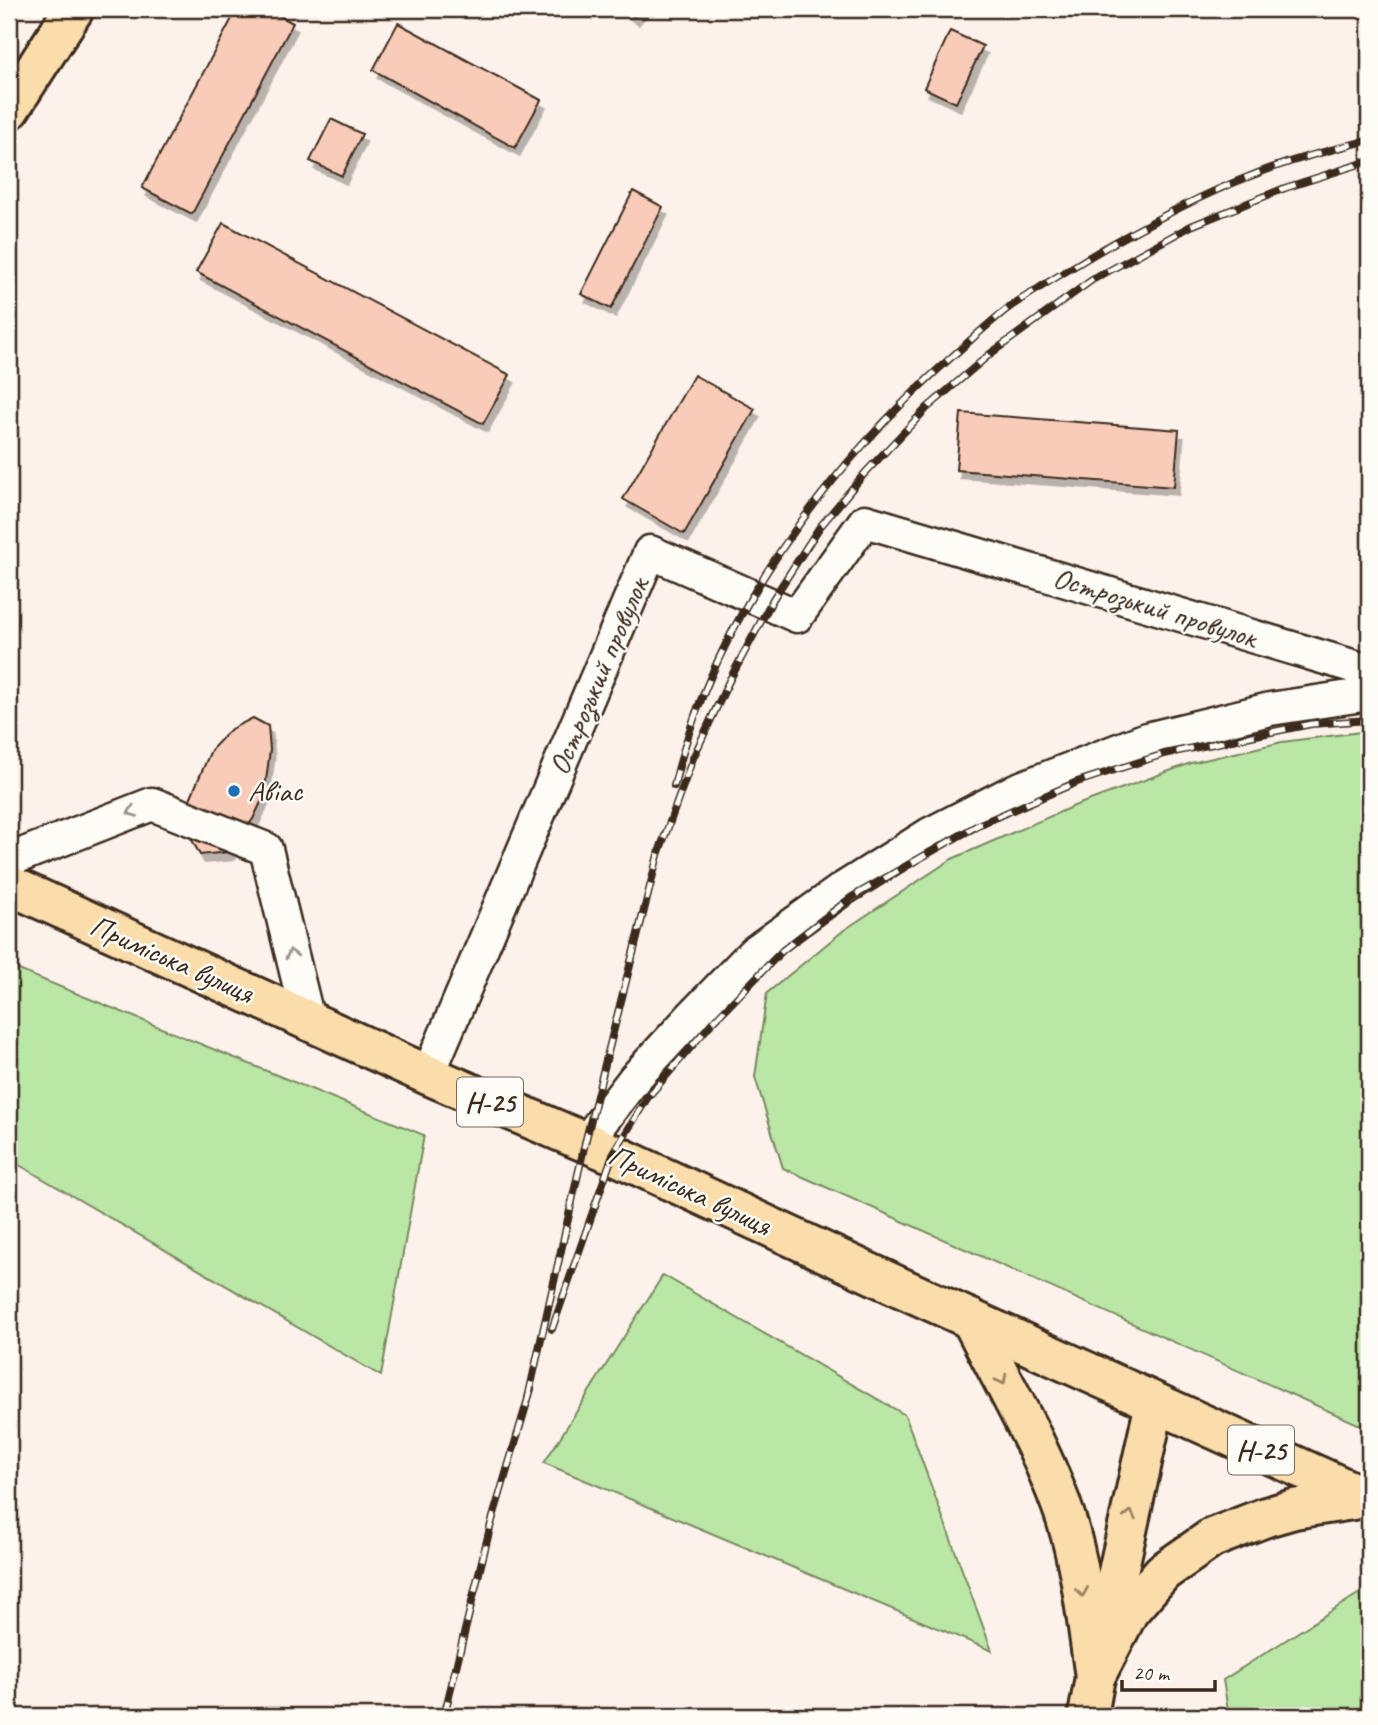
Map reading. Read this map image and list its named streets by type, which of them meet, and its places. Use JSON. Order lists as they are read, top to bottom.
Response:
{
  "streets": {
    "main road": ["Приміська вулиця", "Н-25"],
    "street": ["Острозький провулок"]
  },
  "crossings": [
    ["Острозький провулок", "Приміська вулиця"]
  ],
  "places": ["Авіас"],
  "scale_bar": "20 m"
}
